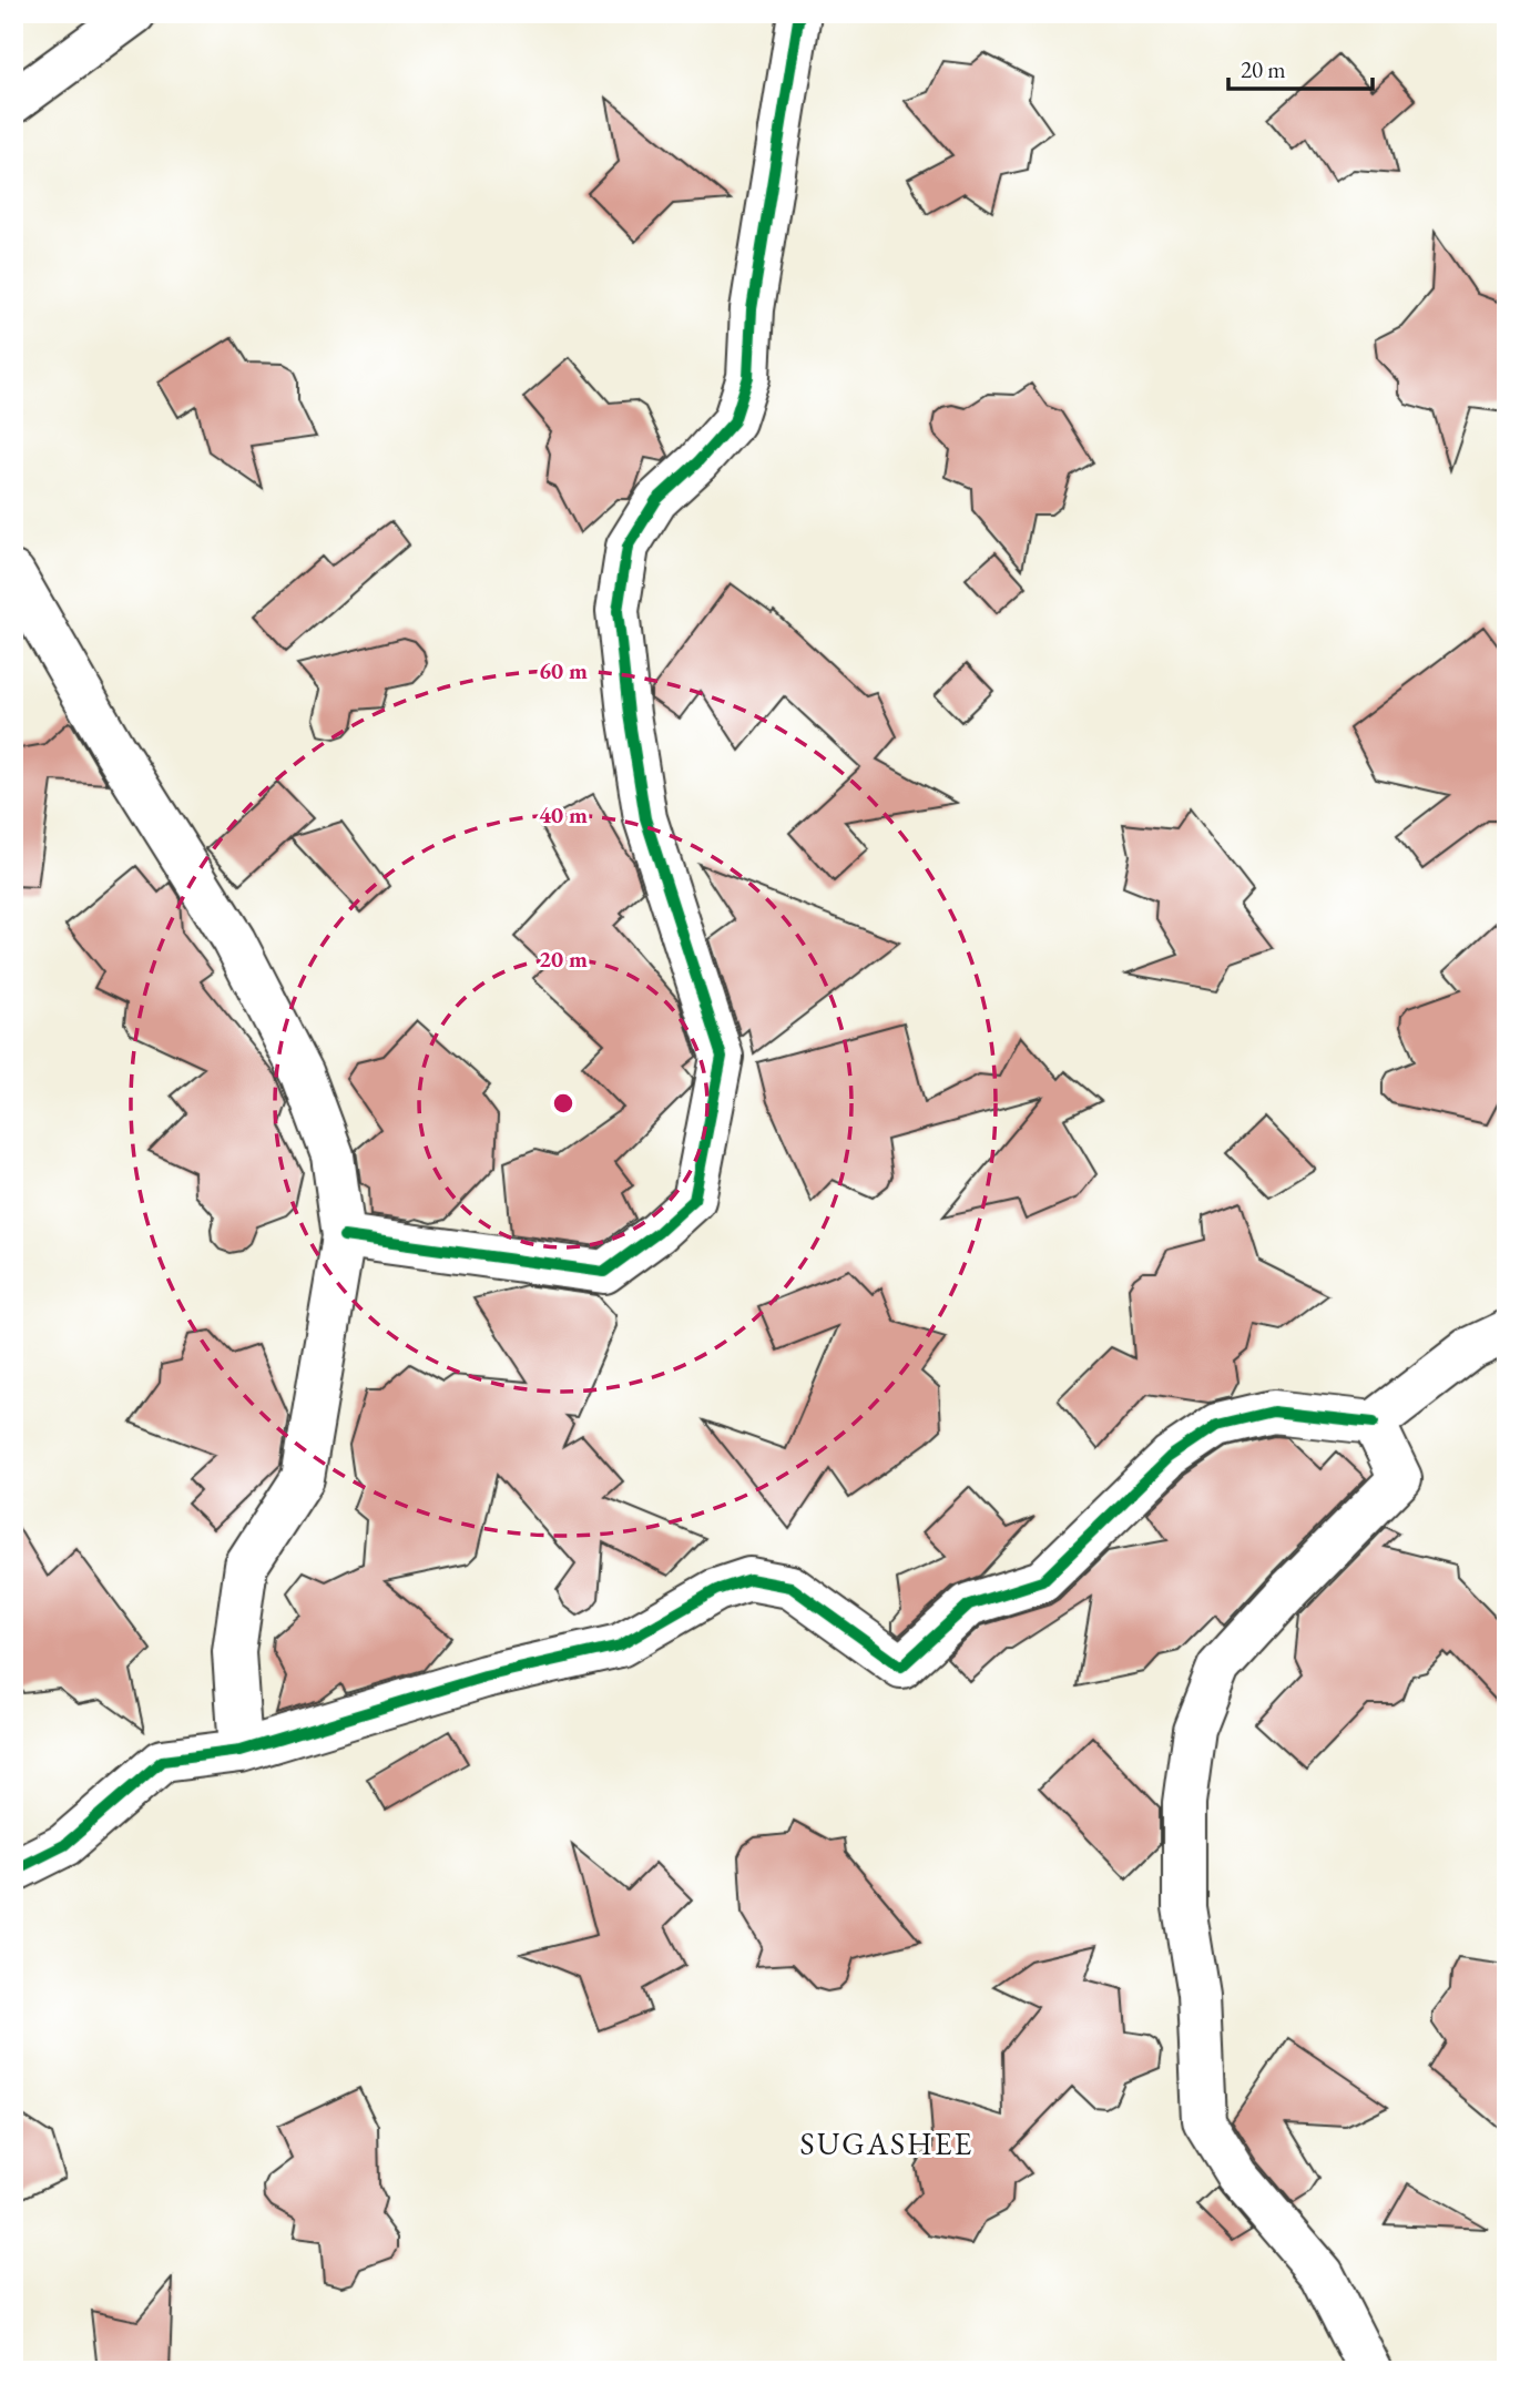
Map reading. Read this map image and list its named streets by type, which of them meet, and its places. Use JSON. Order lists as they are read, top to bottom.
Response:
{
  "districts": ["SUGASHEE"],
  "scale_bar": "20 m",
  "rings": ["60 m", "40 m", "20 m"]
}
